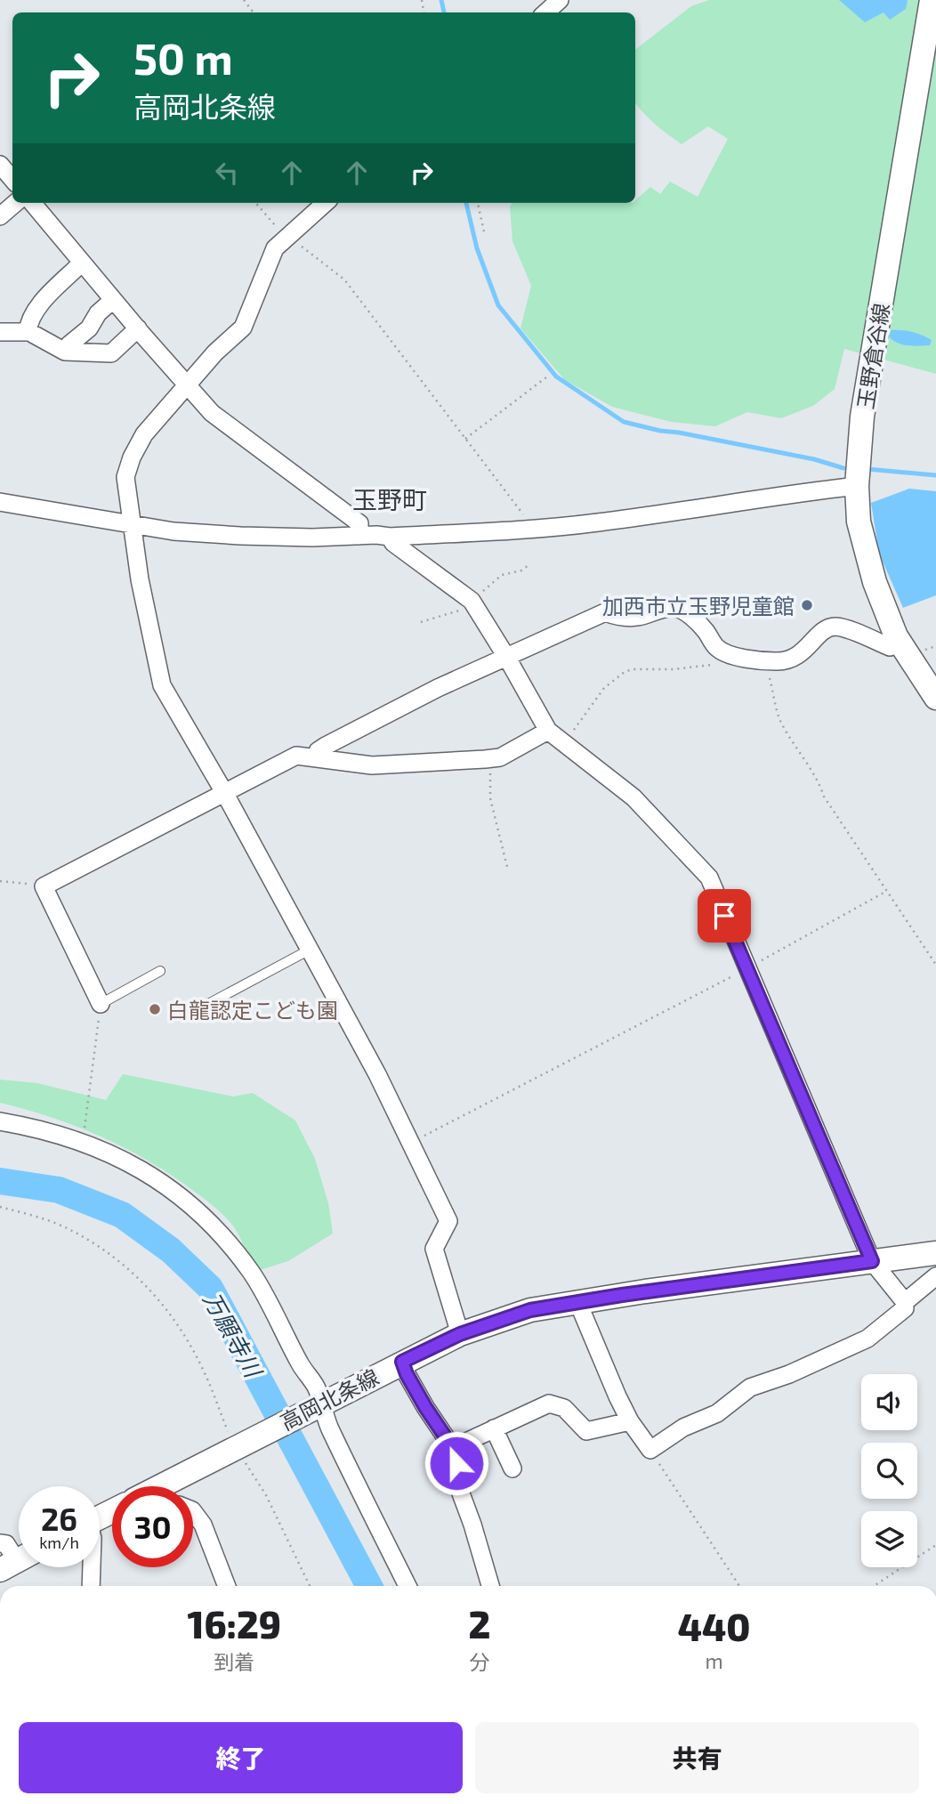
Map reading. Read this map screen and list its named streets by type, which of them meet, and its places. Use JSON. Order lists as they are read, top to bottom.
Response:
{
  "streets": {
    "main road": ["玉野倉谷線", "高岡北条線"]
  },
  "districts": ["玉野町"],
  "water": ["万願寺川"],
  "places": ["加西市立玉野児童館", "白龍認定こども園"],
  "page": {
    "turn": ["50 m", "高岡北条線"],
    "speed": "26 km/h",
    "limit": "30",
    "eta": [
      "16:29",
      "到着",
      "2",
      "分",
      "440",
      "m"
    ],
    "buttons": ["終了", "共有"]
  }
}
